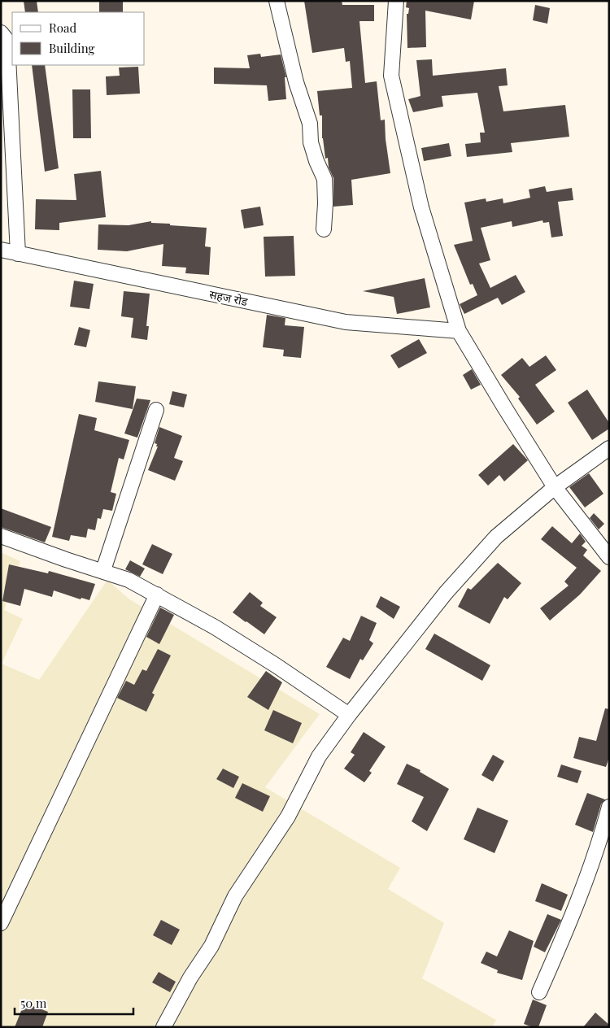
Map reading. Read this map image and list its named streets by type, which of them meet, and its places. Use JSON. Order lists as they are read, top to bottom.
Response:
{
  "streets": {
    "street": ["सहज रोड"]
  },
  "legend": ["Road", "Building"],
  "scale_bar": "50 m"
}
